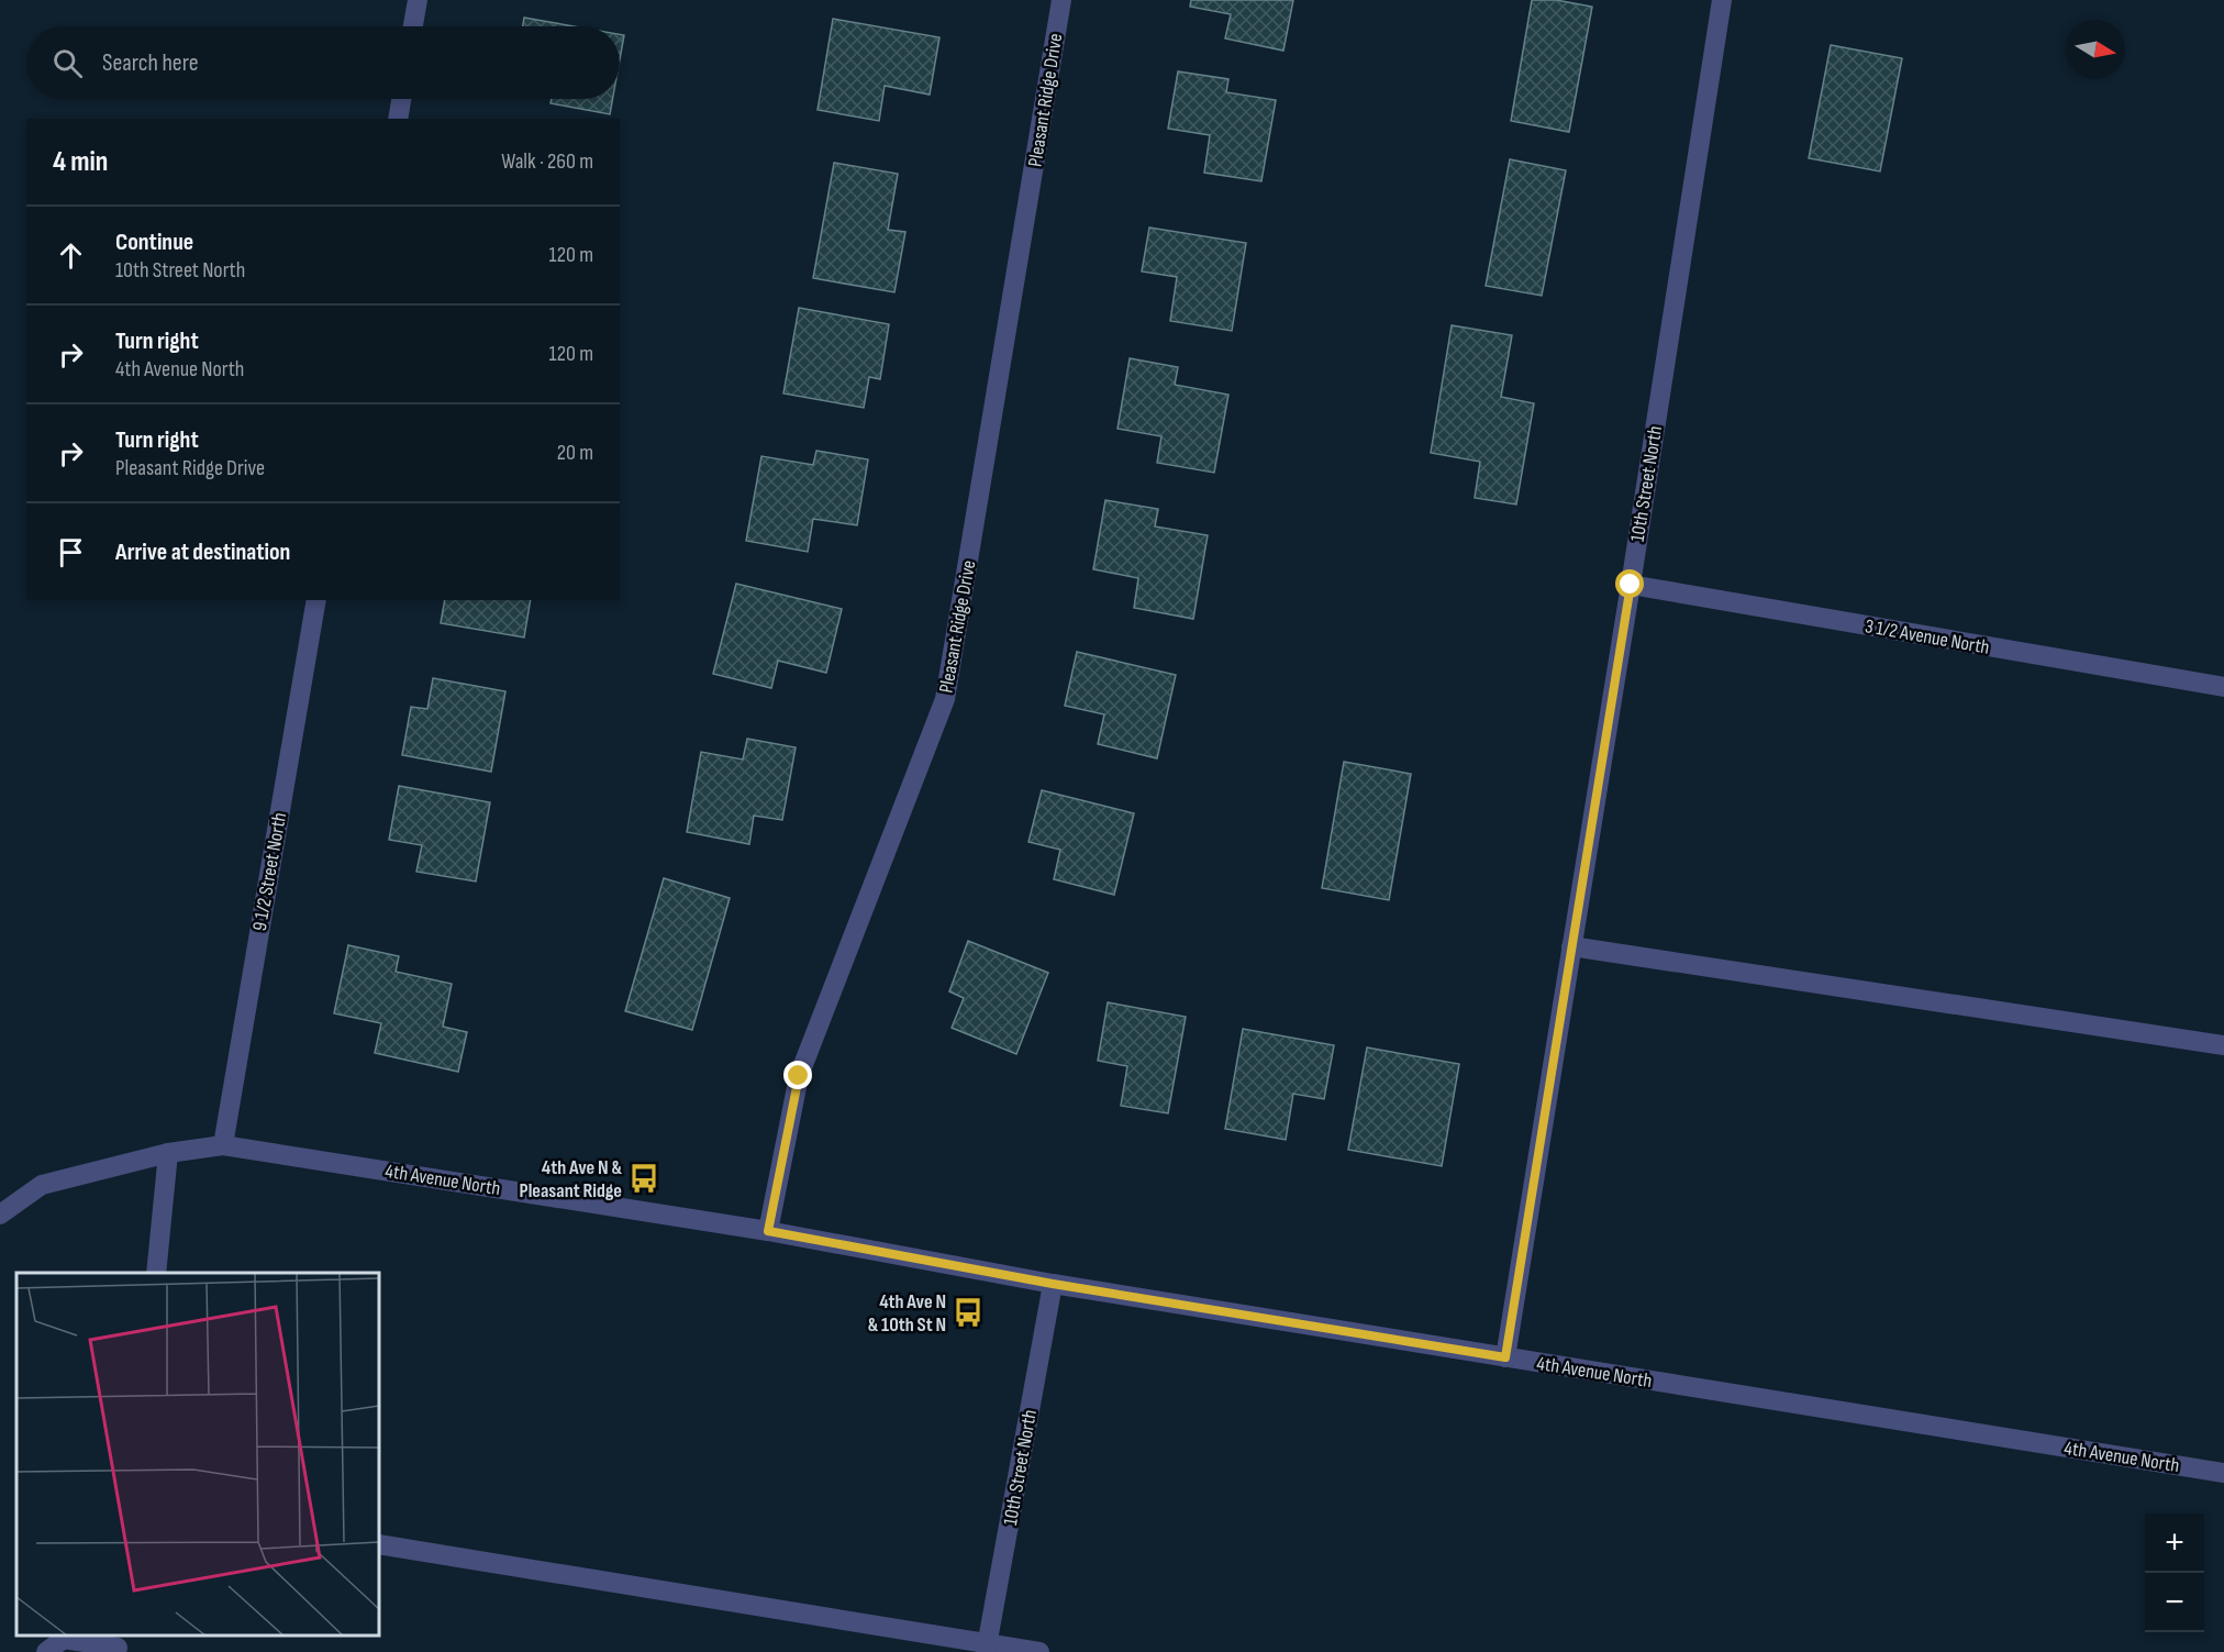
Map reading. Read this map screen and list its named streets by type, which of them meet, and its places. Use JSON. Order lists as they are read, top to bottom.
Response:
{
  "streets": {
    "street": [
      "Pleasant Ridge Drive",
      "10th Street North",
      "3 1/2 Avenue North",
      "9 1/2 Street North",
      "4th Avenue North"
    ]
  },
  "crossings": [
    ["Pleasant Ridge Drive", "4th Avenue North"],
    ["10th Street North", "3 1/2 Avenue North"],
    ["10th Street North", "4th Avenue North"],
    ["9 1/2 Street North", "4th Avenue North"]
  ],
  "places": {
    "bus stop": ["4th Ave N & Pleasant Ridge", "4th Ave N & 10th St N"]
  },
  "north": "right",
  "page": {
    "search": "Search here",
    "heading": ["4 min", "Walk · 260 m"],
    "list": [
      ["Continue", "10th Street North", "120 m"],
      ["Turn right", "4th Avenue North", "120 m"],
      ["Turn right", "Pleasant Ridge Drive", "20 m"],
      "Arrive at destination"
    ],
    "map_buttons": ["+", "−"]
  }
}
